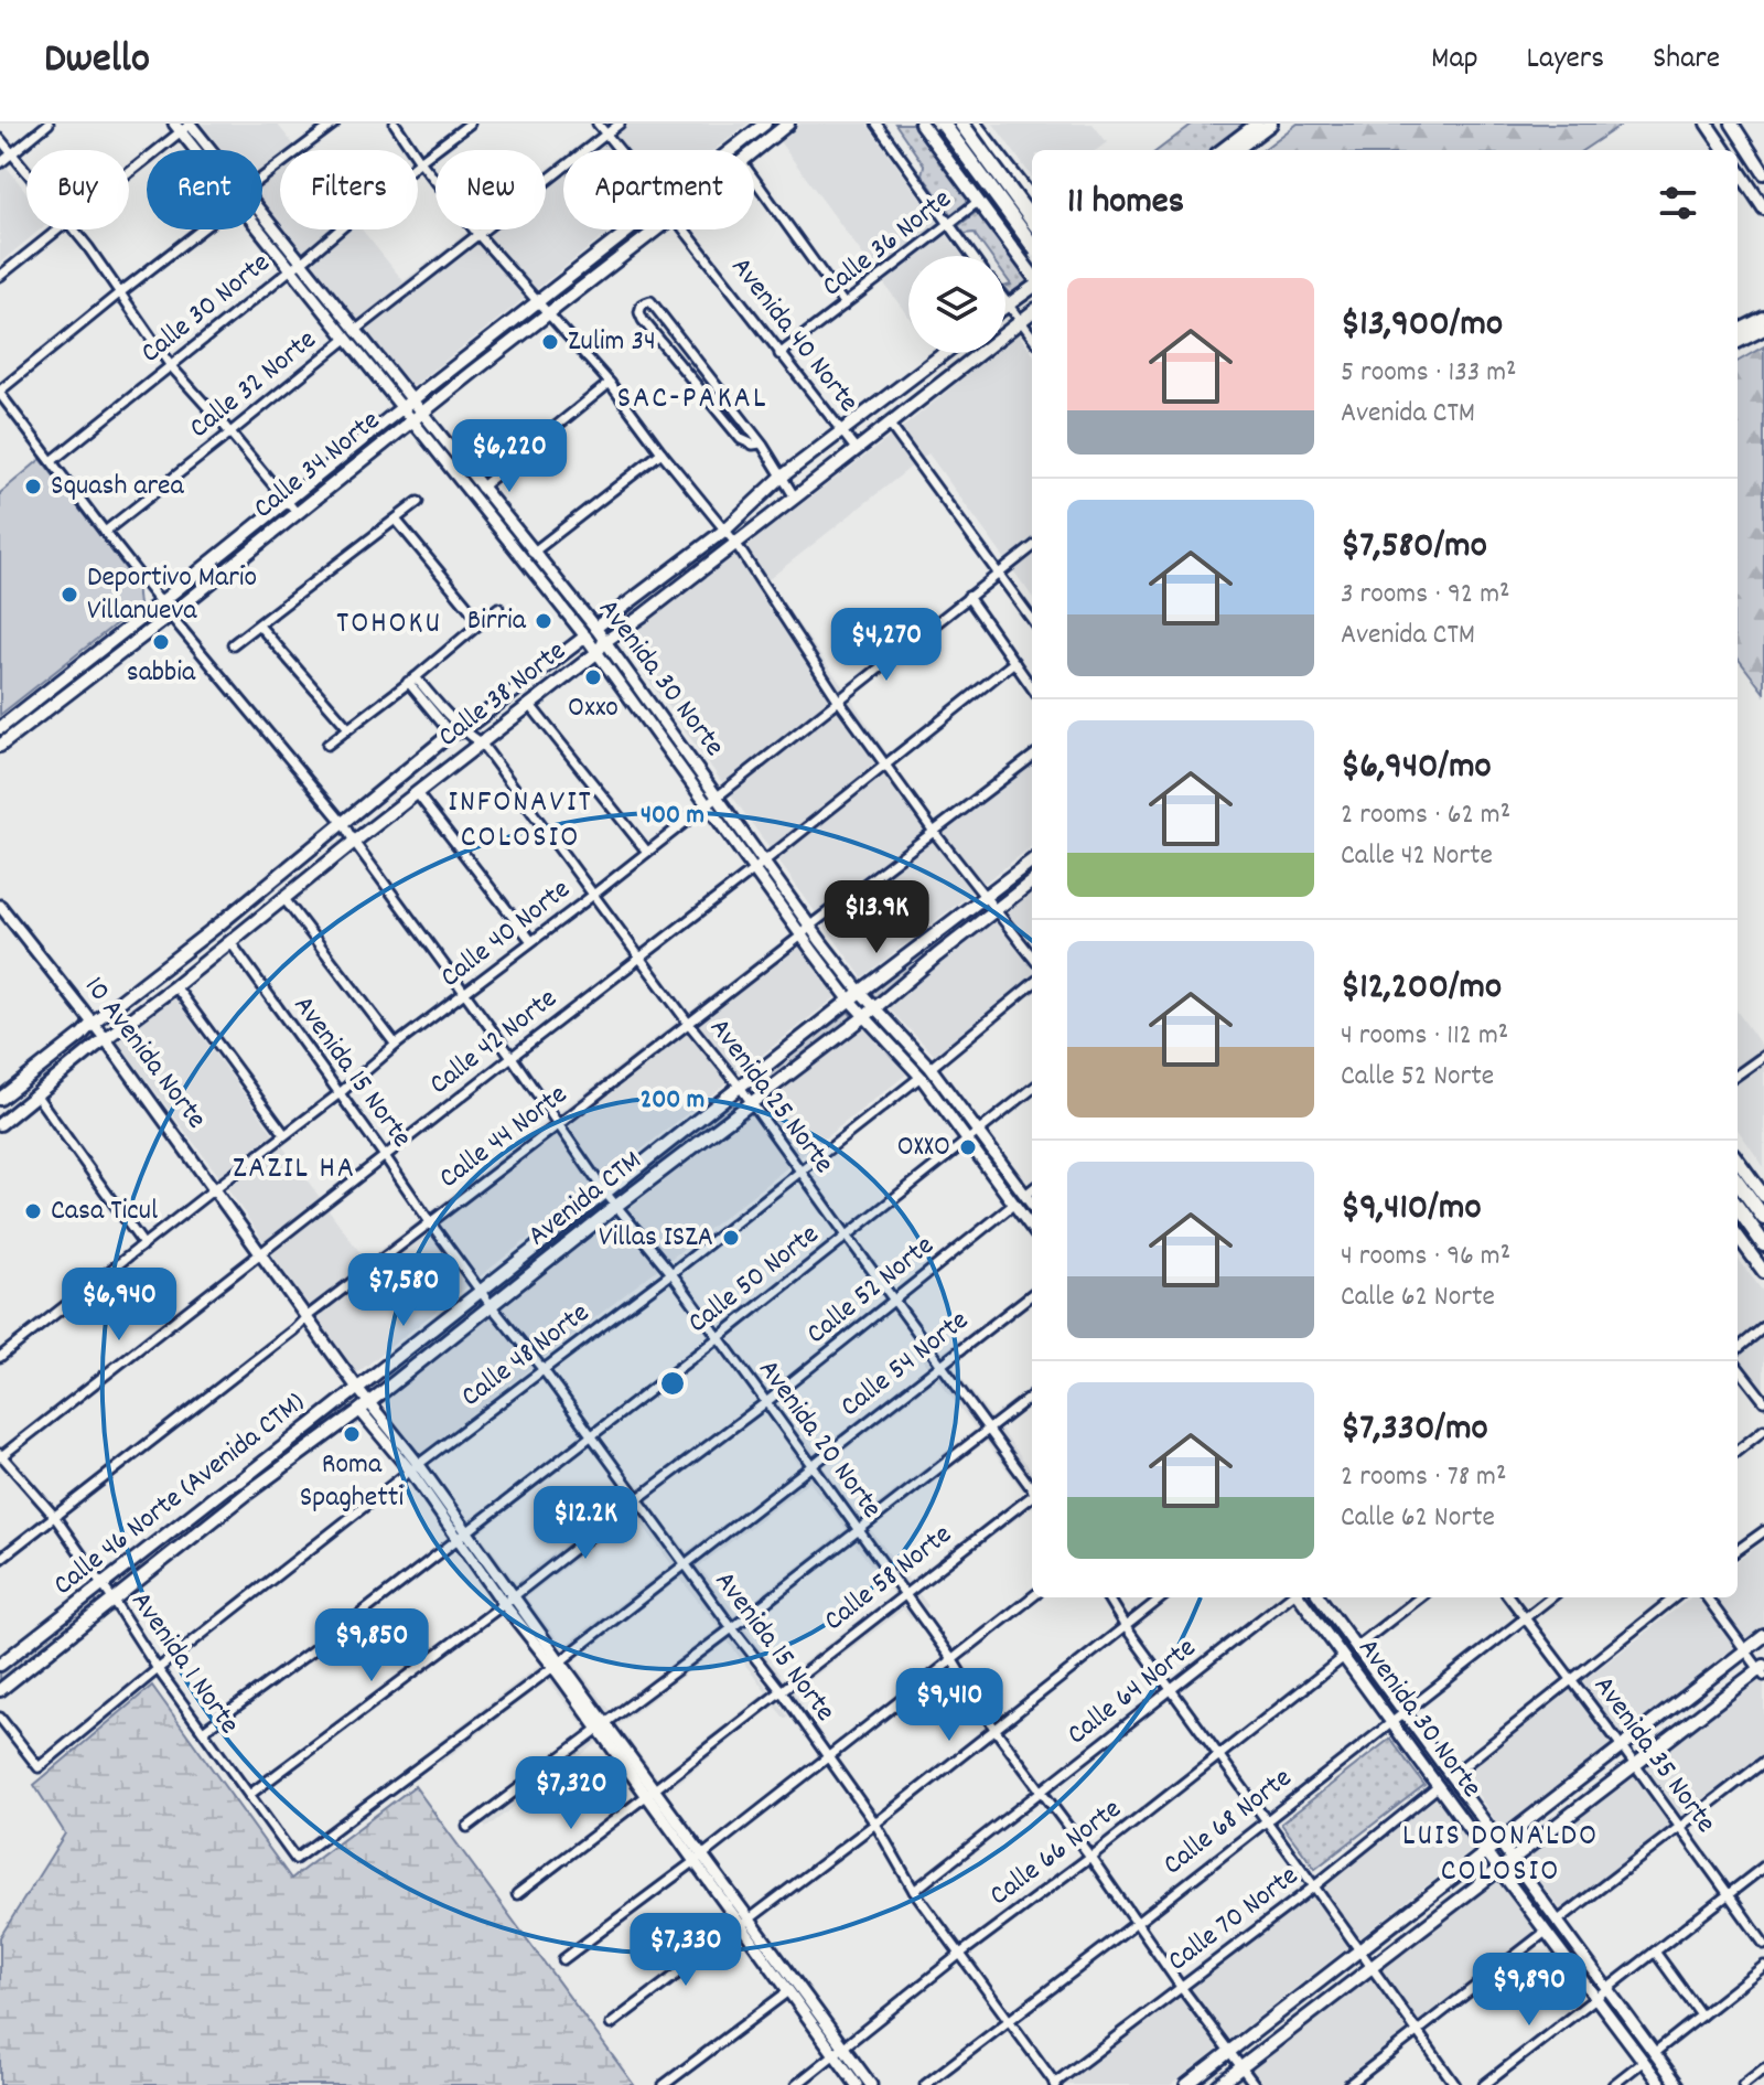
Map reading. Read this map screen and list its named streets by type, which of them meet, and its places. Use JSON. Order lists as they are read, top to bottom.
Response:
{
  "streets": {
    "main road": [
      "Calle 34 Norte",
      "Calle 38 Norte",
      "Avenida CTM",
      "Calle 46 Norte (Avenida CTM)"
    ],
    "street": [
      "Calle 36 Norte",
      "Calle 30 Norte",
      "Avenida 40 Norte",
      "Calle 32 Norte",
      "Avenida 30 Norte",
      "Calle 40 Norte",
      "Calle 42 Norte",
      "10 Avenida Norte",
      "Avenida 15 Norte",
      "Avenida 25 Norte",
      "Calle 44 Norte",
      "Calle 50 Norte",
      "Calle 52 Norte",
      "Calle 48 Norte",
      "Calle 54 Norte",
      "Avenida 20 Norte",
      "Calle 58 Norte",
      "Avenida 1 Norte",
      "Calle 64 Norte",
      "Avenida 35 Norte",
      "Calle 68 Norte",
      "Calle 66 Norte",
      "Calle 70 Norte"
    ]
  },
  "crossings": [
    ["Calle 36 Norte", "Avenida 40 Norte"],
    ["Avenida 40 Norte", "Calle 32 Norte"],
    ["Avenida 40 Norte", "Calle 38 Norte"],
    ["Avenida 40 Norte", "Calle 40 Norte"],
    ["Calle 32 Norte", "Avenida 30 Norte"],
    ["Calle 34 Norte", "Avenida 30 Norte"],
    ["Avenida 30 Norte", "Calle 38 Norte"],
    ["Avenida 30 Norte", "Calle 40 Norte"],
    ["Avenida 30 Norte", "Calle 42 Norte"],
    ["Avenida 30 Norte", "Calle 44 Norte"],
    ["Avenida 30 Norte", "Avenida CTM"],
    ["Avenida 30 Norte", "Calle 68 Norte"],
    ["Avenida 30 Norte", "Calle 66 Norte"],
    ["Avenida 30 Norte", "Calle 70 Norte"],
    ["Calle 38 Norte", "10 Avenida Norte"],
    ["Calle 38 Norte", "Avenida 15 Norte"],
    ["Calle 38 Norte", "Avenida 25 Norte"],
    ["Calle 38 Norte", "Avenida 20 Norte"],
    ["Calle 40 Norte", "10 Avenida Norte"],
    ["Calle 40 Norte", "Avenida 15 Norte"],
    ["Calle 40 Norte", "Avenida 25 Norte"],
    ["Calle 40 Norte", "Avenida 20 Norte"],
    ["Calle 42 Norte", "10 Avenida Norte"],
    ["Calle 42 Norte", "Avenida 15 Norte"],
    ["Calle 42 Norte", "Avenida 25 Norte"],
    ["Calle 42 Norte", "Avenida 20 Norte"],
    ["Calle 42 Norte", "Avenida 1 Norte"],
    ["10 Avenida Norte", "Calle 44 Norte"],
    ["10 Avenida Norte", "Avenida CTM"],
    ["10 Avenida Norte", "Calle 50 Norte"],
    ["10 Avenida Norte", "Calle 52 Norte"],
    ["10 Avenida Norte", "Calle 48 Norte"],
    ["10 Avenida Norte", "Calle 54 Norte"],
    ["10 Avenida Norte", "Calle 46 Norte (Avenida CTM)"],
    ["10 Avenida Norte", "Calle 58 Norte"],
    ["Avenida 15 Norte", "Calle 44 Norte"],
    ["Avenida 15 Norte", "Avenida CTM"],
    ["Avenida 15 Norte", "Calle 50 Norte"],
    ["Avenida 15 Norte", "Calle 52 Norte"],
    ["Avenida 15 Norte", "Calle 48 Norte"],
    ["Avenida 15 Norte", "Calle 54 Norte"],
    ["Avenida 15 Norte", "Calle 58 Norte"],
    ["Avenida 15 Norte", "Calle 64 Norte"],
    ["Avenida 15 Norte", "Calle 68 Norte"],
    ["Avenida 15 Norte", "Calle 66 Norte"],
    ["Avenida 15 Norte", "Calle 70 Norte"],
    ["Avenida 25 Norte", "Calle 44 Norte"],
    ["Avenida 25 Norte", "Avenida CTM"],
    ["Avenida 25 Norte", "Calle 50 Norte"],
    ["Avenida 25 Norte", "Calle 52 Norte"],
    ["Avenida 25 Norte", "Calle 48 Norte"],
    ["Avenida 25 Norte", "Calle 54 Norte"],
    ["Calle 44 Norte", "Avenida 20 Norte"],
    ["Calle 44 Norte", "Avenida 1 Norte"],
    ["Avenida CTM", "Avenida 20 Norte"],
    ["Avenida CTM", "Calle 46 Norte (Avenida CTM)"],
    ["Avenida CTM", "Avenida 1 Norte"],
    ["Calle 50 Norte", "Avenida 20 Norte"],
    ["Calle 50 Norte", "Avenida 1 Norte"],
    ["Calle 52 Norte", "Avenida 20 Norte"],
    ["Calle 52 Norte", "Avenida 1 Norte"],
    ["Calle 48 Norte", "Avenida 20 Norte"],
    ["Calle 48 Norte", "Avenida 1 Norte"],
    ["Calle 54 Norte", "Avenida 20 Norte"],
    ["Calle 54 Norte", "Avenida 1 Norte"],
    ["Avenida 20 Norte", "Calle 58 Norte"],
    ["Avenida 20 Norte", "Calle 64 Norte"],
    ["Avenida 20 Norte", "Calle 68 Norte"],
    ["Avenida 20 Norte", "Calle 66 Norte"],
    ["Avenida 20 Norte", "Calle 70 Norte"],
    ["Calle 46 Norte (Avenida CTM)", "Avenida 1 Norte"],
    ["Avenida 35 Norte", "Calle 68 Norte"]
  ],
  "districts": [
    "SAC-PAKAL",
    "TOHOKU",
    "INFONAVIT COLOSIO",
    "ZAZIL HA",
    "LUIS DONALDO COLOSIO"
  ],
  "places": [
    "Zulim 34",
    "Squash area",
    "Deportivo Mario Villanueva",
    "Birria",
    "sabbia",
    "Oxxo",
    "OXXO",
    "Casa Ticul",
    "Villas ISZA",
    "Roma Spaghetti"
  ],
  "page": {
    "header": "Dwello",
    "nav": ["Map", "Layers", "Share"],
    "chip": [
      "Buy",
      "Rent",
      "Filters",
      "New",
      "Apartment"
    ],
    "heading": "11 homes",
    "list": [
      {
        "name": "$13,900/mo",
        "note": "5 rooms · 133 m² · Avenida CTM"
      },
      {
        "name": "$7,580/mo",
        "note": "3 rooms · 92 m² · Avenida CTM"
      },
      {
        "name": "$6,940/mo",
        "note": "2 rooms · 62 m² · Calle 42 Norte"
      },
      {
        "name": "$12,200/mo",
        "note": "4 rooms · 112 m² · Calle 52 Norte"
      },
      {
        "name": "$9,410/mo",
        "note": "4 rooms · 96 m² · Calle 62 Norte"
      },
      {
        "name": "$7,330/mo",
        "note": "2 rooms · 78 m² · Calle 62 Norte"
      }
    ],
    "price": [
      "$6,220",
      "$4,270",
      "$13.9K",
      "$7,580",
      "$6,940",
      "$12.2K",
      "$9,850",
      "$9,410",
      "$7,320",
      "$7,330",
      "$9,890"
    ]
  },
  "rings": ["400 m", "200 m"]
}
